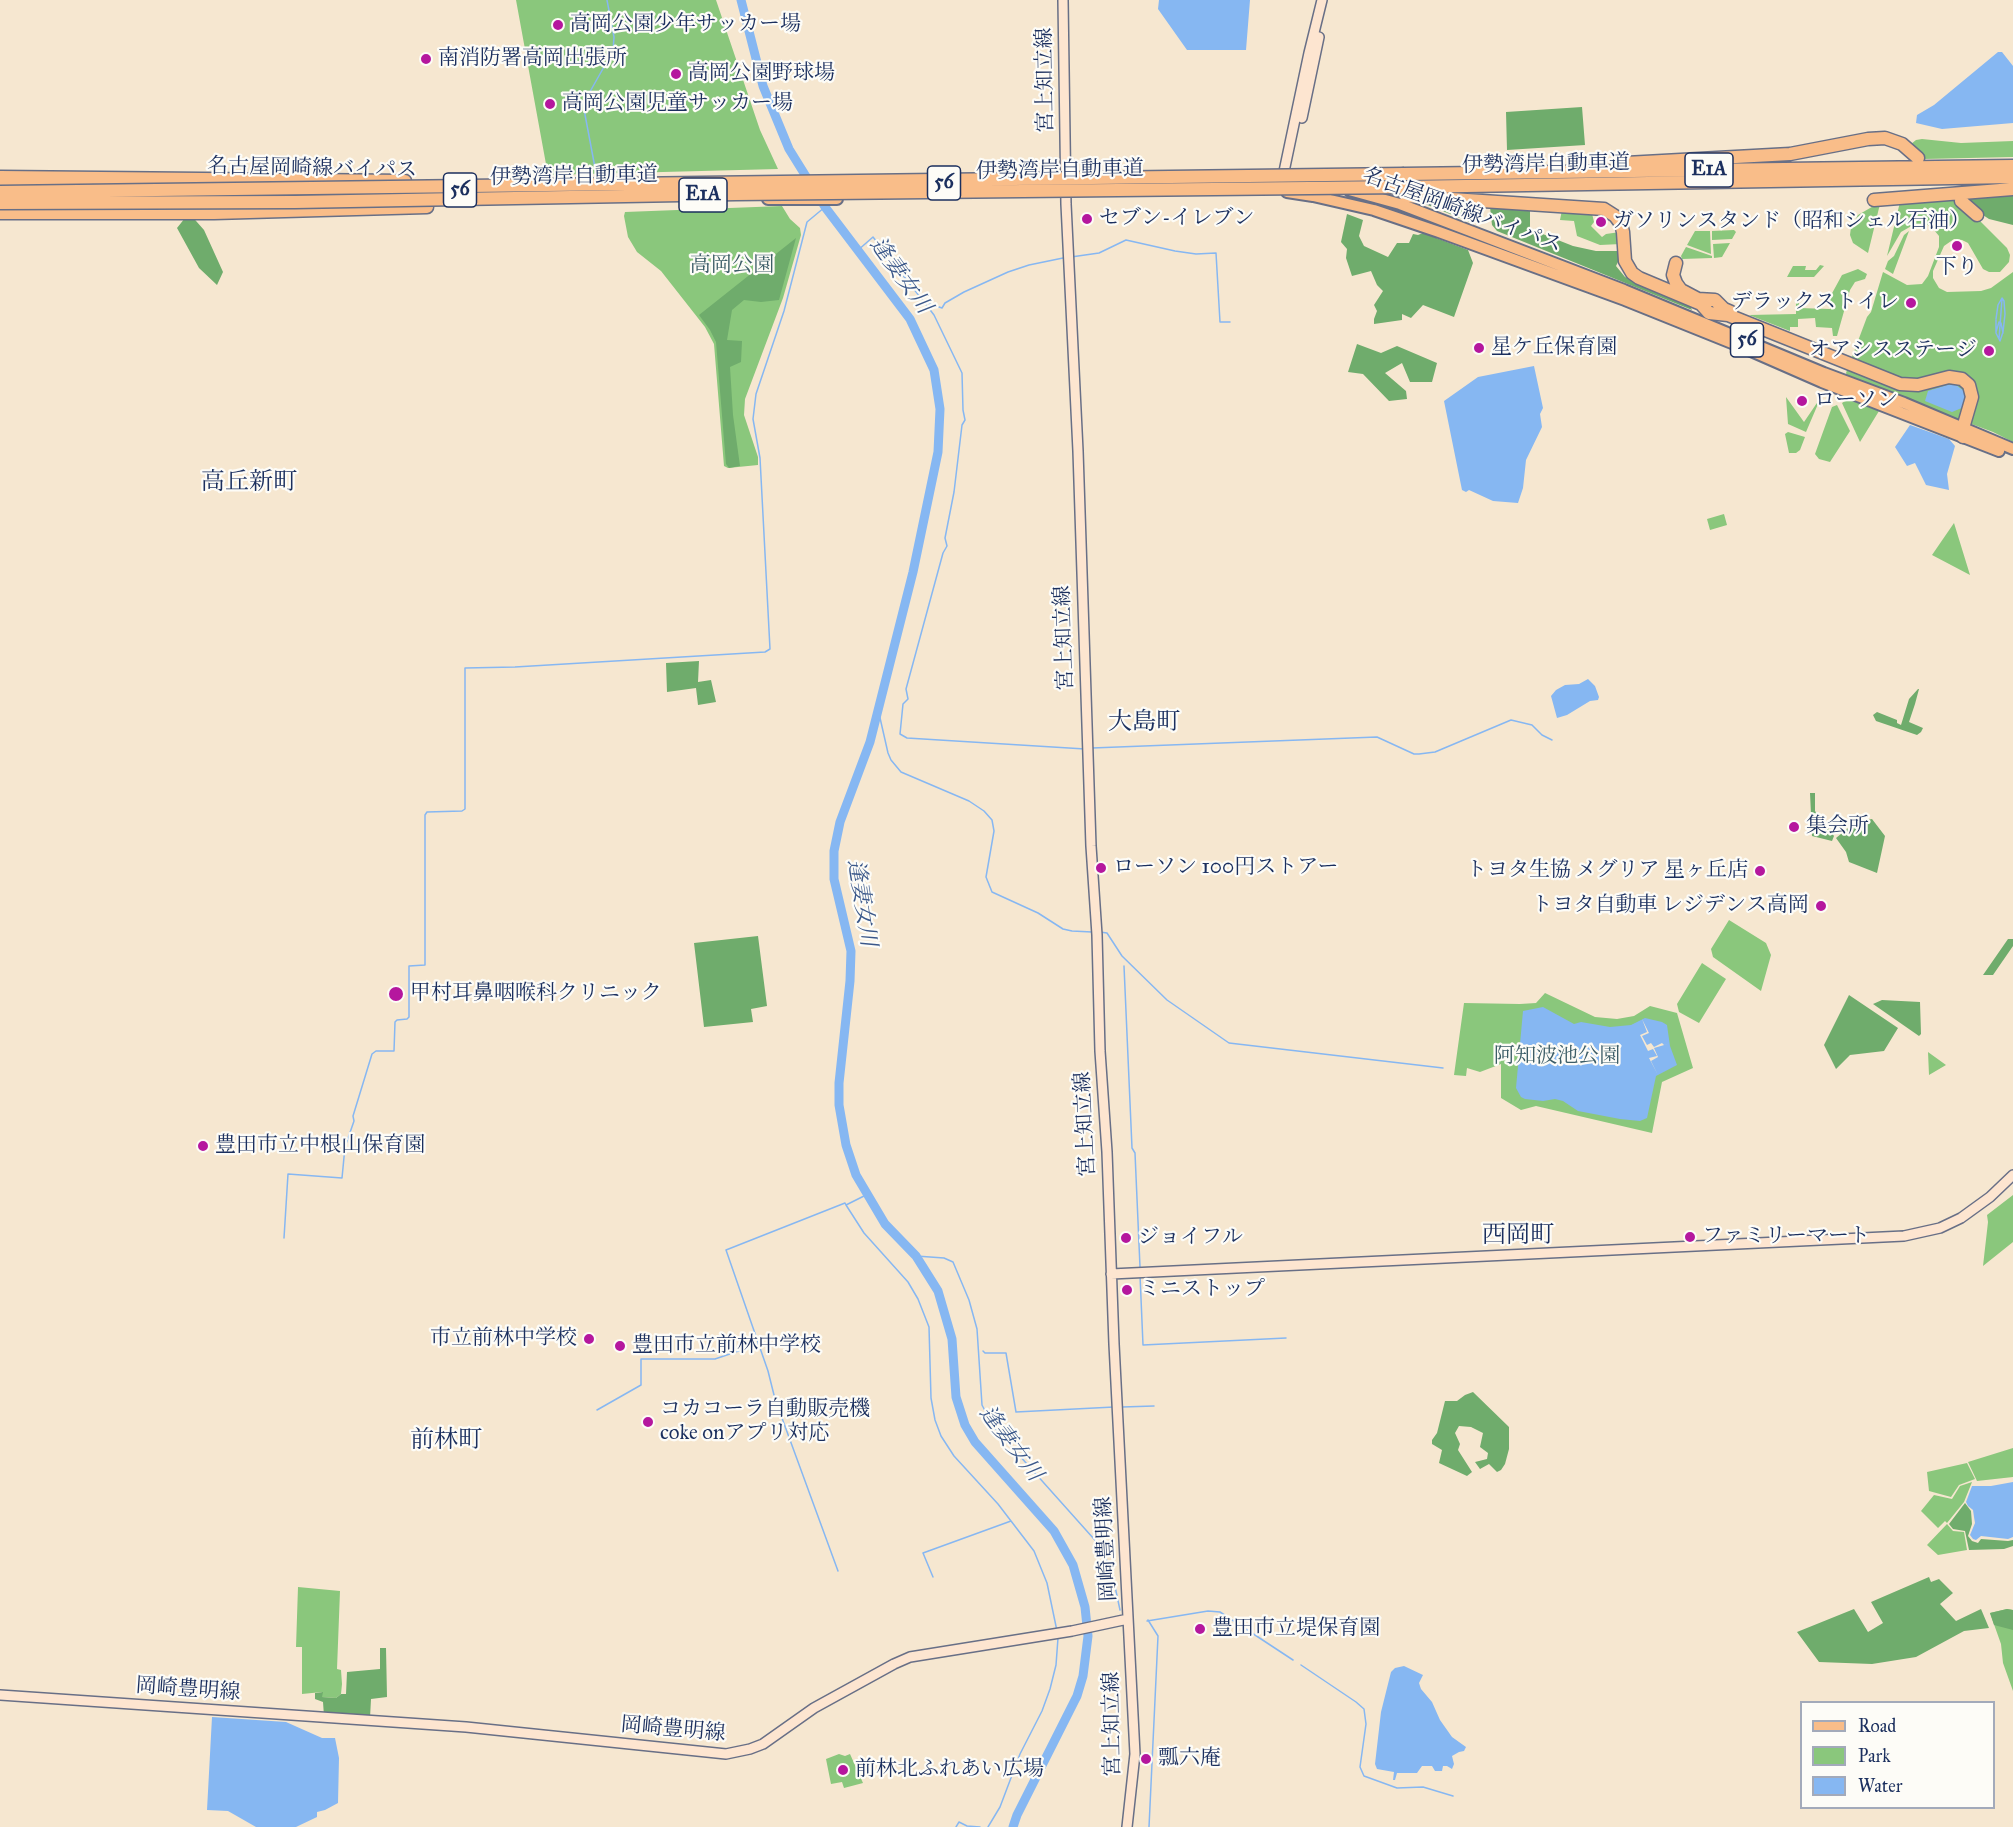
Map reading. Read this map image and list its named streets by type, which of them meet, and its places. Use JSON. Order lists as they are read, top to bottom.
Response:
{
  "streets": {
    "highway": ["伊勢湾岸自動車道", "E1A"],
    "main road": [
      "宮上知立線",
      "名古屋岡崎線バイパス",
      "56",
      "岡崎豊明線"
    ]
  },
  "crossings": [
    ["宮上知立線", "名古屋岡崎線バイパス"],
    ["宮上知立線", "岡崎豊明線"]
  ],
  "districts": [
    "高丘新町",
    "大島町",
    "西岡町",
    "前林町"
  ],
  "water": ["逢妻女川"],
  "parks": ["高岡公園", "阿知波池公園"],
  "places": [
    "高岡公園少年サッカー場",
    "南消防署高岡出張所",
    "高岡公園野球場",
    "高岡公園児童サッカー場",
    "セブン-イレブン",
    "ガソリンスタンド（昭和シェル石油）",
    "下り",
    "デラックストイレ",
    "星ケ丘保育園",
    "オアシスステージ",
    "ローソン",
    "集会所",
    "ローソン 100円ストアー",
    "トヨタ生協 メグリア 星ヶ丘店",
    "トヨタ自動車 レジデンス高岡",
    "甲村耳鼻咽喉科クリニック",
    "豊田市立中根山保育園",
    "ファミリーマート",
    "ジョイフル",
    "ミニストップ",
    "市立前林中学校",
    "豊田市立前林中学校",
    "コカコーラ自動販売機 coke onアプリ対応",
    "豊田市立堤保育園",
    "瓢六庵",
    "前林北ふれあい広場"
  ],
  "legend": ["Road", "Park", "Water"]
}
